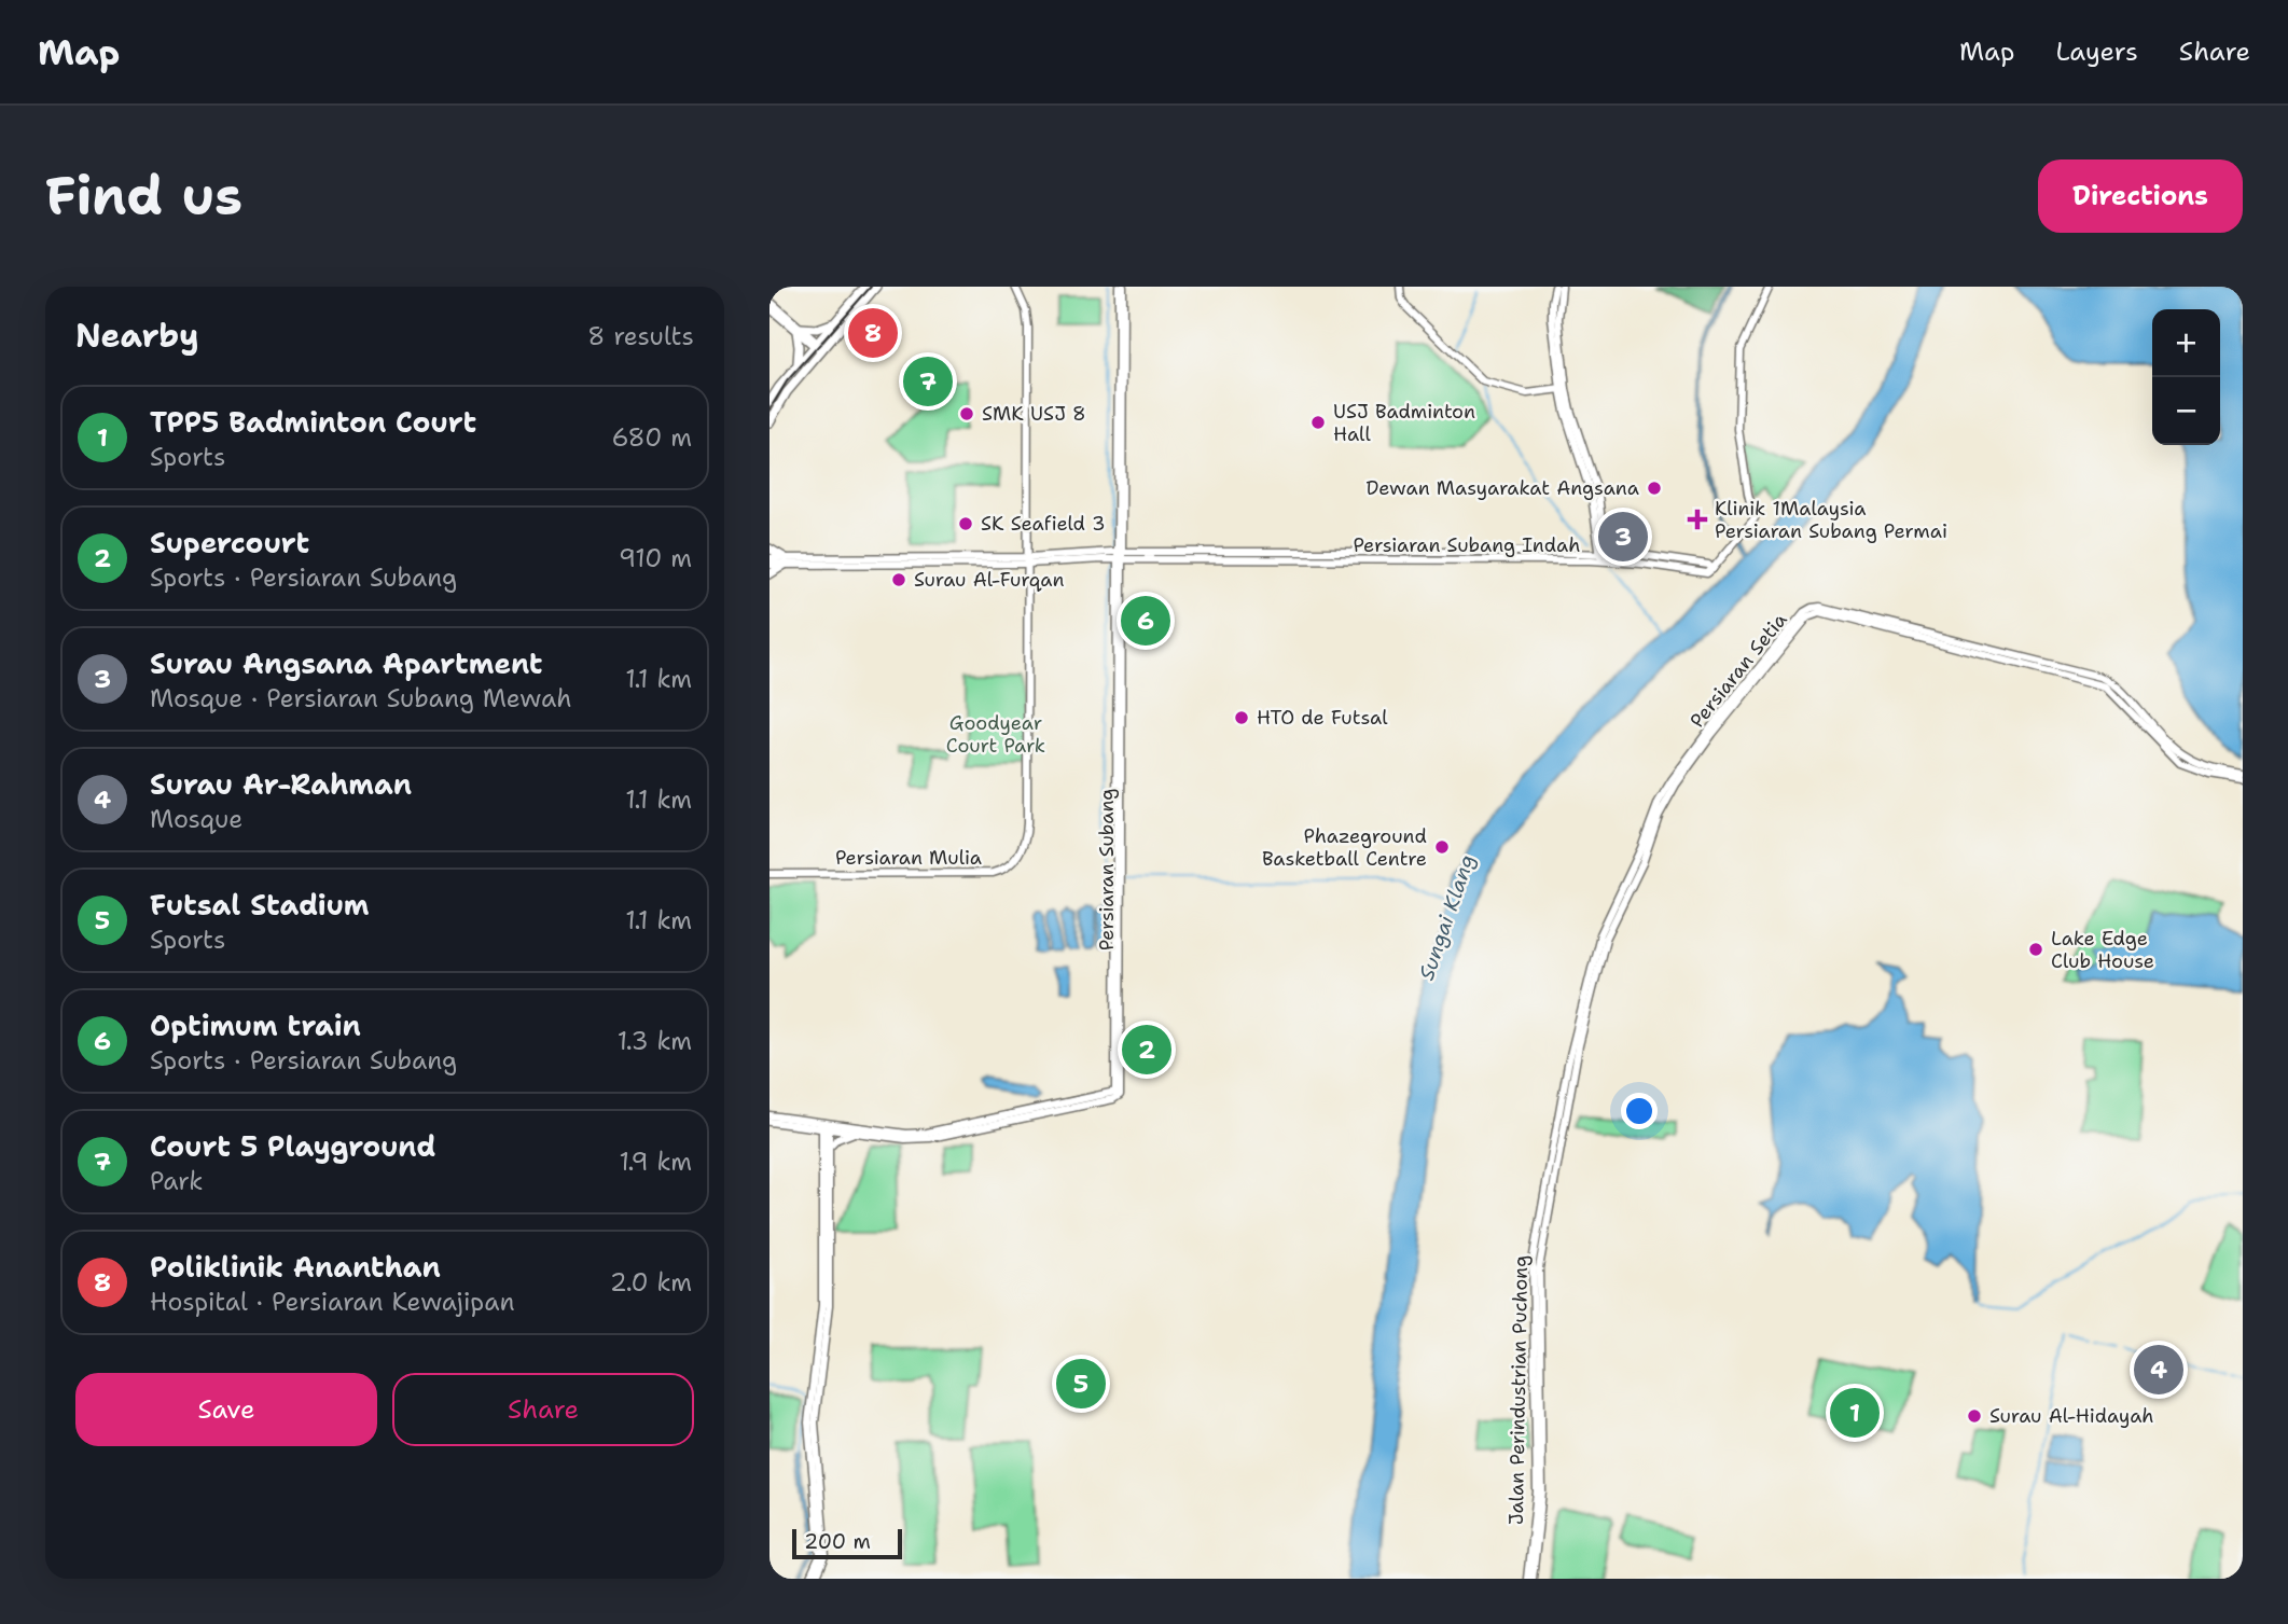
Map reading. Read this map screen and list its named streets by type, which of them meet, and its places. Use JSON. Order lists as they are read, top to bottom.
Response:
{
  "streets": {
    "street": [
      "Persiaran Subang Indah",
      "Persiaran Setia",
      "Persiaran Mulia",
      "Persiaran Subang",
      "Jalan Perindustrian Puchong"
    ]
  },
  "crossings": [
    ["Persiaran Subang Indah", "Persiaran Subang"],
    ["Persiaran Setia", "Jalan Perindustrian Puchong"]
  ],
  "water": ["Sungai Klang"],
  "parks": ["Goodyear Court Park"],
  "places": {
    "other": [
      "SMK USJ 8",
      "USJ Badminton Hall",
      "Dewan Masyarakat Angsana",
      "SK Seafield 3",
      "Surau Al-Furqan",
      "HTO de Futsal",
      "Phazeground Basketball Centre",
      "Lake Edge Club House",
      "Surau Al-Hidayah"
    ],
    "health": ["Klinik 1Malaysia Persiaran Subang Permai"]
  },
  "scale_bar": "200 m",
  "page": {
    "header": "Map",
    "nav": ["Map", "Layers", "Share"],
    "buttons": [
      "Directions",
      ["Save", "Share"]
    ],
    "title": "Find us",
    "heading": ["Nearby", "8 results"],
    "pins": [
      "8",
      "7",
      "3",
      "6",
      "2",
      "4",
      "5",
      "1"
    ],
    "map_buttons": ["+", "−"],
    "list": [
      {
        "mark": "1",
        "name": "TPP5 Badminton Court",
        "note": "Sports",
        "value": "680 m"
      },
      {
        "mark": "2",
        "name": "Supercourt",
        "note": "Sports · Persiaran Subang",
        "value": "910 m"
      },
      {
        "mark": "3",
        "name": "Surau Angsana Apartment",
        "note": "Mosque · Persiaran Subang Mewah",
        "value": "1.1 km"
      },
      {
        "mark": "4",
        "name": "Surau Ar-Rahman",
        "note": "Mosque",
        "value": "1.1 km"
      },
      {
        "mark": "5",
        "name": "Futsal Stadium",
        "note": "Sports",
        "value": "1.1 km"
      },
      {
        "mark": "6",
        "name": "Optimum train",
        "note": "Sports · Persiaran Subang",
        "value": "1.3 km"
      },
      {
        "mark": "7",
        "name": "Court 5 Playground",
        "note": "Park",
        "value": "1.9 km"
      },
      {
        "mark": "8",
        "name": "Poliklinik Ananthan",
        "note": "Hospital · Persiaran Kewajipan",
        "value": "2.0 km"
      }
    ],
    "scale": "200 m"
  }
}
